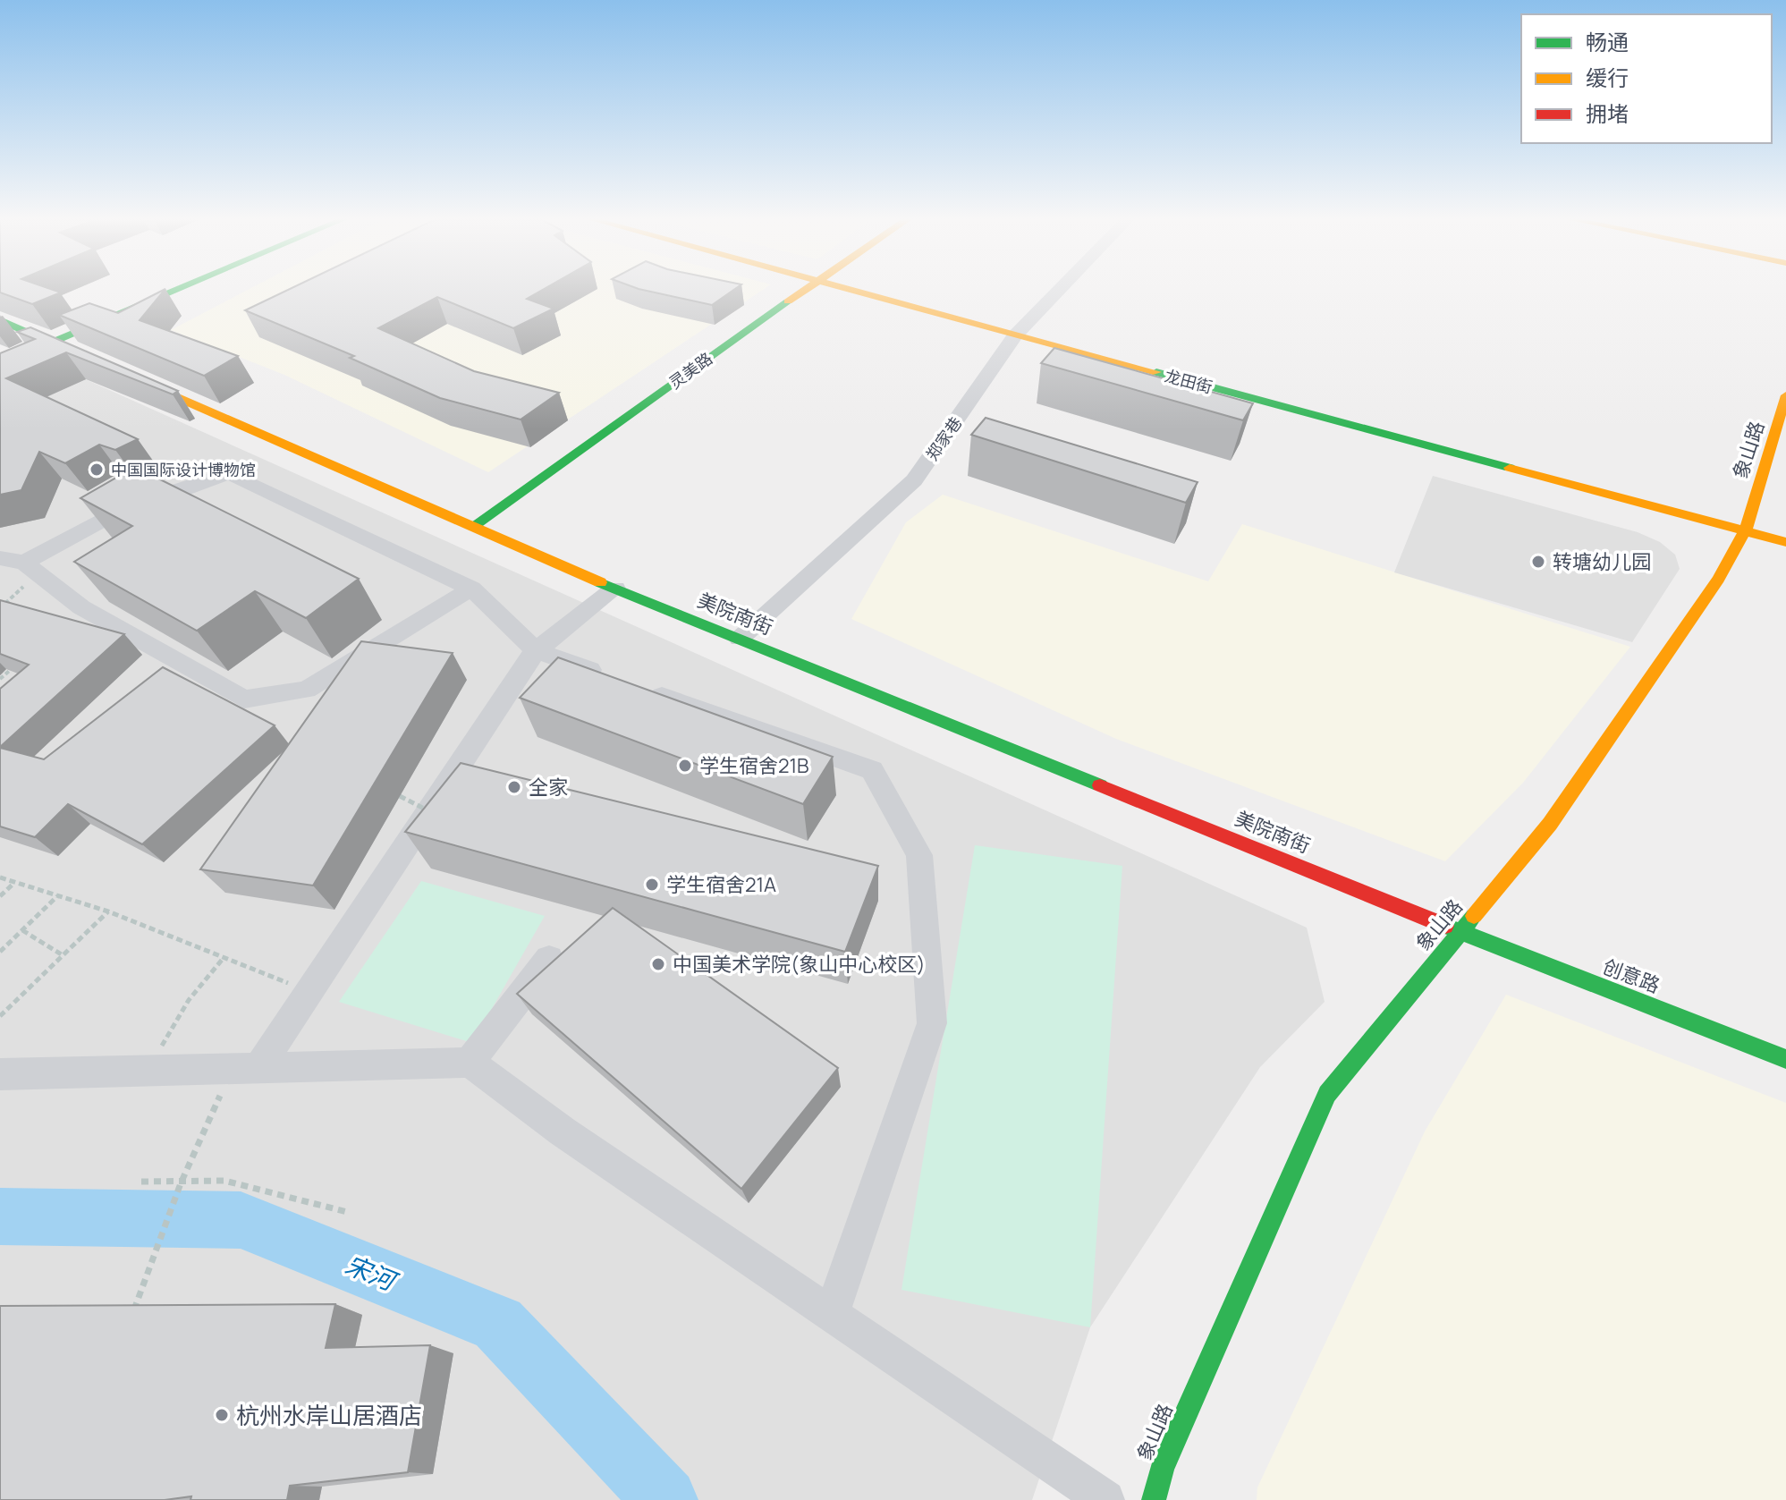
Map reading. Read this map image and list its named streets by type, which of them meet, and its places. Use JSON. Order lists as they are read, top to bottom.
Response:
{
  "streets": {
    "street": [
      "灵美路",
      "龙田街",
      "郑家巷",
      "象山路",
      "美院南街",
      "创意路"
    ]
  },
  "crossings": [
    ["灵美路", "美院南街"],
    ["龙田街", "郑家巷"],
    ["龙田街", "象山路"],
    ["郑家巷", "美院南街"],
    ["象山路", "美院南街"],
    ["象山路", "创意路"],
    ["美院南街", "创意路"]
  ],
  "water": ["宋河"],
  "places": [
    "中国国际设计博物馆",
    "转塘幼儿园",
    "学生宿舍21B",
    "全家",
    "学生宿舍21A",
    "中国美术学院(象山中心校区)",
    "杭州水岸山居酒店"
  ],
  "legend": ["畅通", "缓行", "拥堵"]
}
